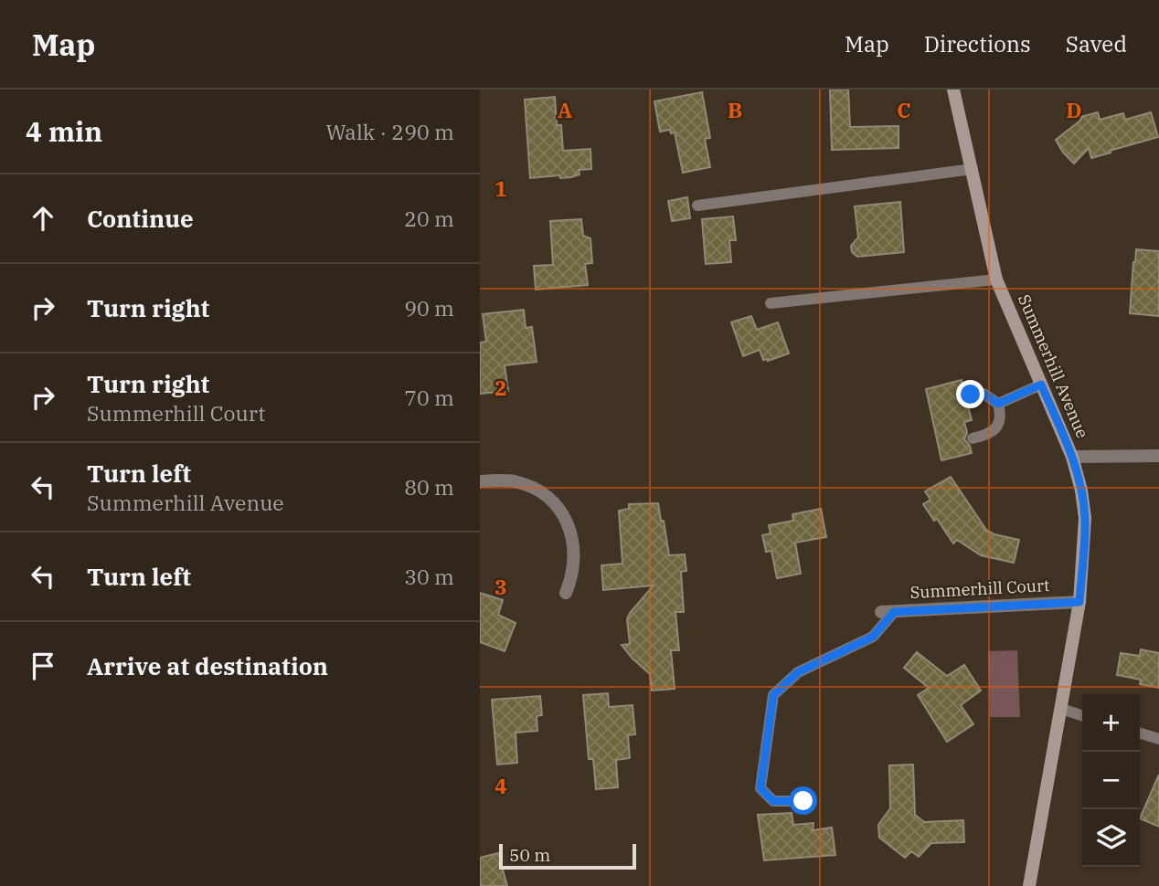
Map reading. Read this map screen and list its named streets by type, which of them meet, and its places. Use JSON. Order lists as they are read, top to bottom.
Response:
{
  "streets": {
    "street": ["Summerhill Avenue", "Summerhill Court"]
  },
  "crossings": [
    ["Summerhill Avenue", "Summerhill Court"]
  ],
  "scale_bar": "50 m",
  "page": {
    "header": "Map",
    "nav": ["Map", "Directions", "Saved"],
    "heading": ["4 min", "Walk · 290 m"],
    "list": [
      ["Continue", "20 m"],
      ["Turn right", "90 m"],
      ["Turn right", "Summerhill Court", "70 m"],
      ["Turn left", "Summerhill Avenue", "80 m"],
      ["Turn left", "30 m"],
      "Arrive at destination"
    ],
    "map_buttons": ["+", "−"],
    "scale": "50 m"
  },
  "grid": {
    "columns": [
      "A",
      "B",
      "C",
      "D"
    ],
    "rows": [
      "1",
      "2",
      "3",
      "4"
    ]
  }
}
